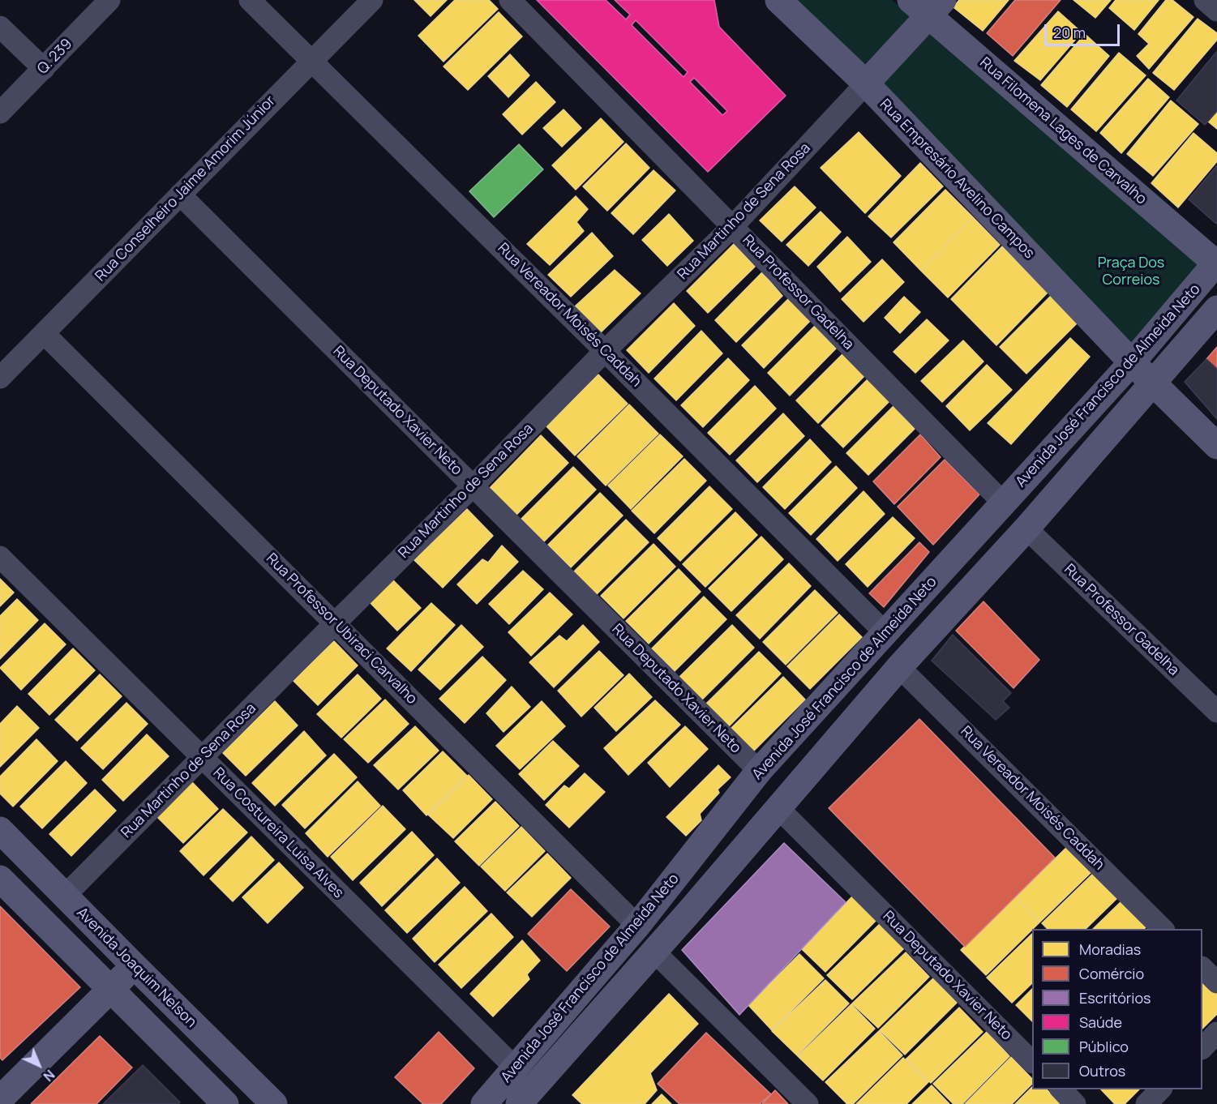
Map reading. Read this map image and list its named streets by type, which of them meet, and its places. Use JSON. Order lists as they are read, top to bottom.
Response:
{
  "streets": {
    "main road": [
      "Rua Filomena Lages de Carvalho",
      "Rua Empresário Avelino Campos",
      "Avenida José Francisco de Almeida Neto",
      "Avenida Joaquim Nelson"
    ],
    "street": [
      "Q. 239",
      "Rua Conselheiro Jaime Amorim Júnior",
      "Rua Martinho de Sena Rosa",
      "Rua Professor Gadelha",
      "Rua Vereador Moisés Caddah",
      "Rua Deputado Xavier Neto",
      "Rua Professor Ubiraci Carvalho",
      "Rua Costureira Luisa Alves"
    ]
  },
  "crossings": [
    ["Rua Filomena Lages de Carvalho", "Avenida José Francisco de Almeida Neto"],
    ["Rua Empresário Avelino Campos", "Rua Martinho de Sena Rosa"],
    ["Rua Empresário Avelino Campos", "Avenida José Francisco de Almeida Neto"],
    ["Rua Conselheiro Jaime Amorim Júnior", "Rua Vereador Moisés Caddah"],
    ["Rua Conselheiro Jaime Amorim Júnior", "Rua Deputado Xavier Neto"],
    ["Rua Conselheiro Jaime Amorim Júnior", "Rua Professor Ubiraci Carvalho"],
    ["Rua Martinho de Sena Rosa", "Rua Professor Gadelha"],
    ["Rua Martinho de Sena Rosa", "Rua Vereador Moisés Caddah"],
    ["Rua Martinho de Sena Rosa", "Rua Deputado Xavier Neto"],
    ["Rua Martinho de Sena Rosa", "Rua Professor Ubiraci Carvalho"],
    ["Rua Martinho de Sena Rosa", "Rua Costureira Luisa Alves"],
    ["Rua Martinho de Sena Rosa", "Avenida Joaquim Nelson"],
    ["Rua Professor Gadelha", "Avenida José Francisco de Almeida Neto"],
    ["Rua Vereador Moisés Caddah", "Avenida José Francisco de Almeida Neto"],
    ["Avenida José Francisco de Almeida Neto", "Rua Deputado Xavier Neto"],
    ["Avenida José Francisco de Almeida Neto", "Rua Professor Ubiraci Carvalho"],
    ["Avenida José Francisco de Almeida Neto", "Rua Costureira Luisa Alves"]
  ],
  "parks": ["Praça Dos Correios"],
  "legend": [
    "Moradias",
    "Comércio",
    "Escritórios",
    "Saúde",
    "Público",
    "Outros"
  ],
  "scale_bar": "20 m",
  "north": "bottom right"
}
